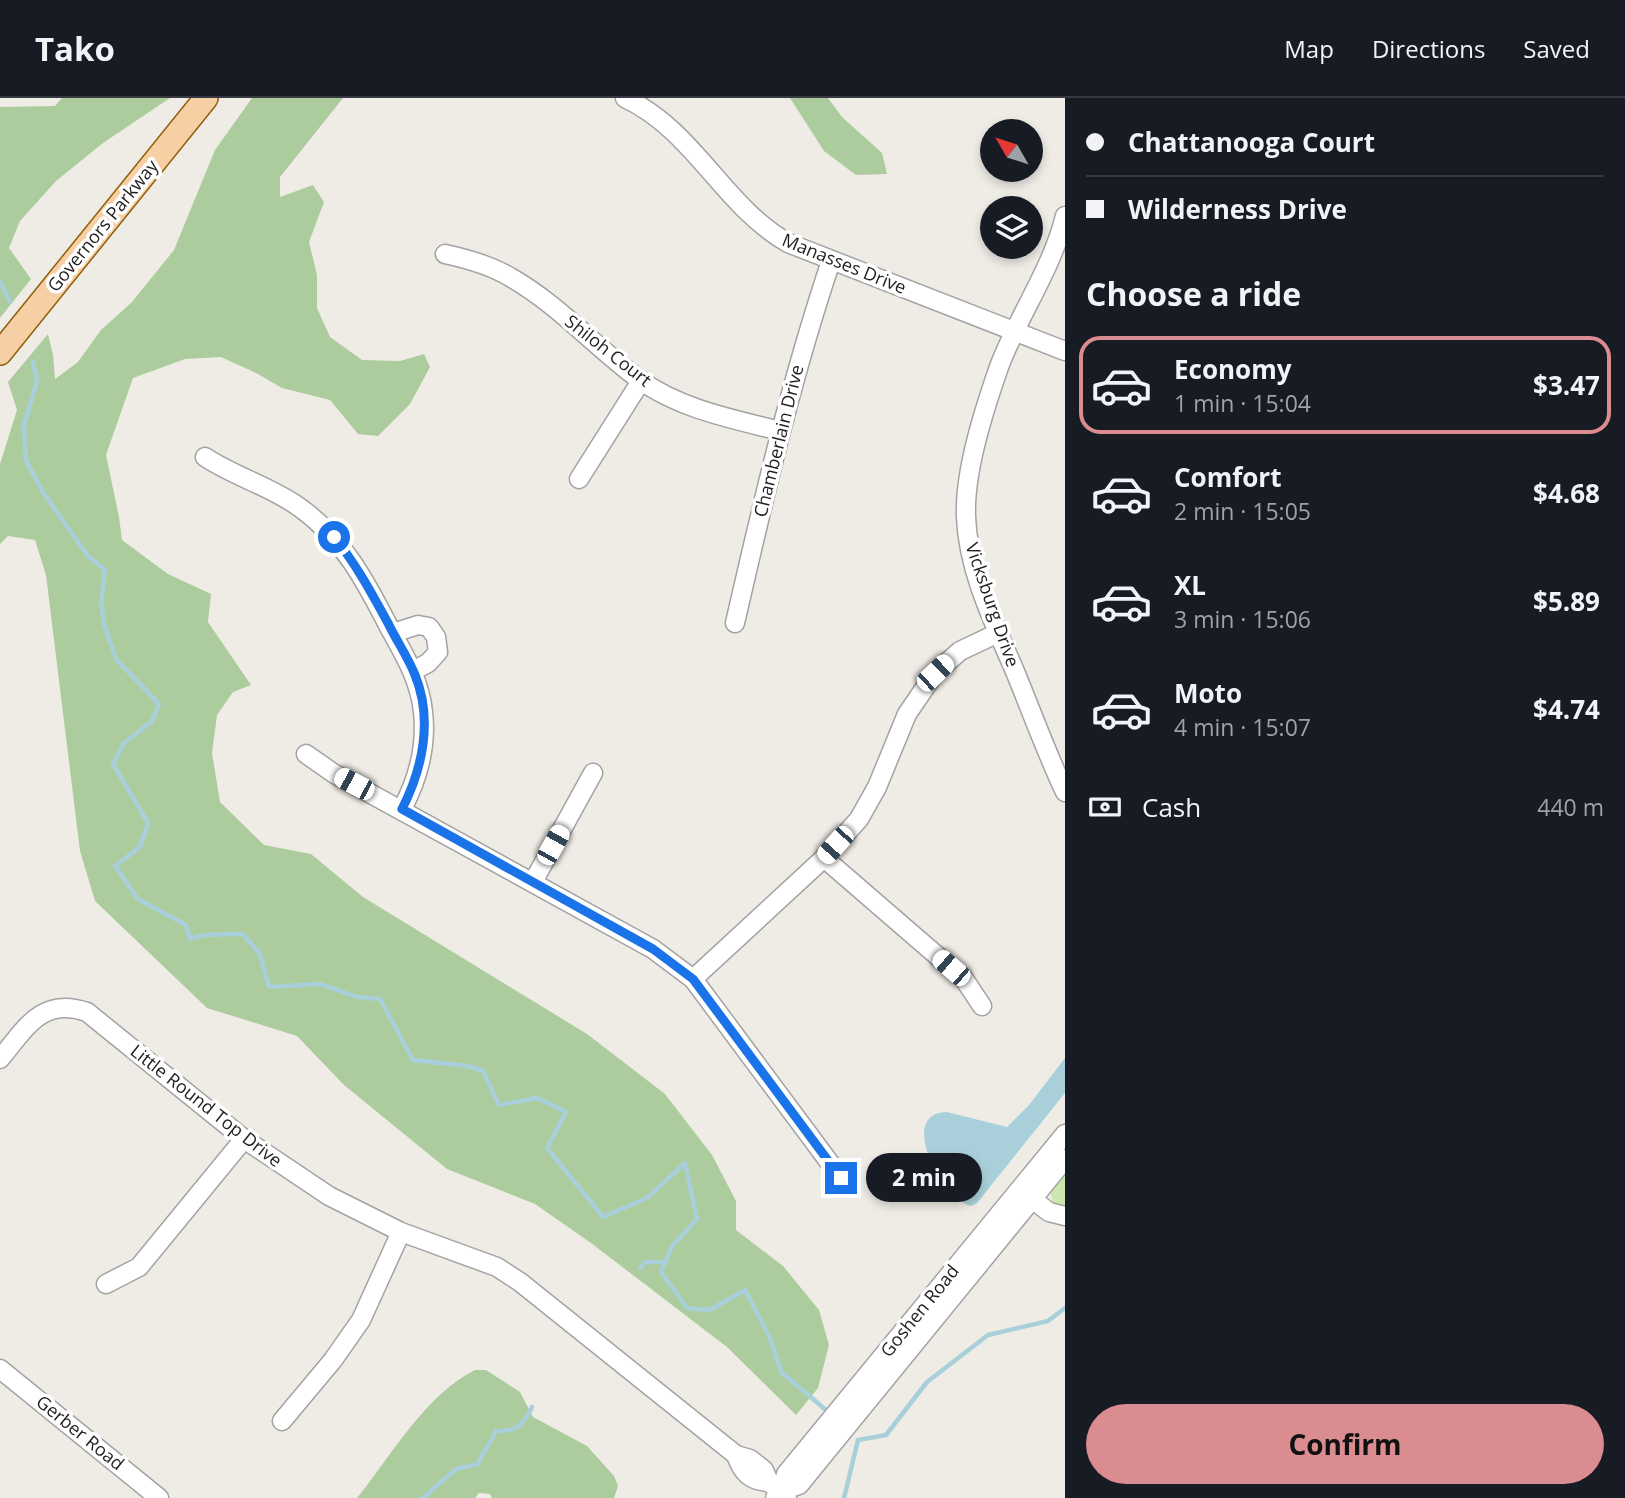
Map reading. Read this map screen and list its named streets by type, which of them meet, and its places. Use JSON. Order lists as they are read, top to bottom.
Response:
{
  "streets": {
    "main road": ["Governors Parkway"],
    "street": [
      "Manasses Drive",
      "Shiloh Court",
      "Chamberlain Drive",
      "Vicksburg Drive",
      "Little Round Top Drive",
      "Goshen Road",
      "Gerber Road"
    ]
  },
  "crossings": [
    ["Manasses Drive", "Chamberlain Drive"],
    ["Manasses Drive", "Vicksburg Drive"],
    ["Shiloh Court", "Chamberlain Drive"],
    ["Little Round Top Drive", "Goshen Road"]
  ],
  "north": "top left",
  "page": {
    "header": "Tako",
    "nav": ["Map", "Directions", "Saved"],
    "banner": ["Chattanooga Court", "Wilderness Drive"],
    "heading": "Choose a ride",
    "list": [
      {
        "name": "Economy",
        "note": "1 min · 15:04",
        "value": "$3.47"
      },
      {
        "name": "Comfort",
        "note": "2 min · 15:05",
        "value": "$4.68"
      },
      {
        "name": "XL",
        "note": "3 min · 15:06",
        "value": "$5.89"
      },
      {
        "name": "Moto",
        "note": "4 min · 15:07",
        "value": "$4.74"
      }
    ],
    "pay": ["Cash", "440 m"],
    "bubble": "2 min",
    "buttons": "Confirm"
  }
}
